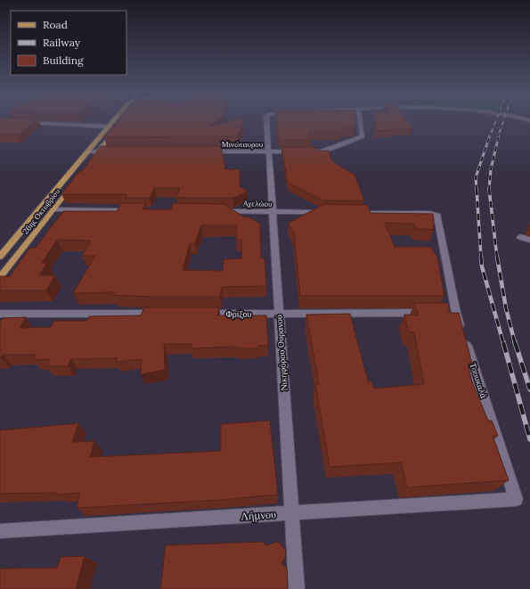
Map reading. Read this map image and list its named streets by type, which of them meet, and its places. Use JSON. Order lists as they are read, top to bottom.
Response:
{
  "streets": {
    "main road": ["26ης Οκτωβρίου"],
    "street": [
      "Μινώταυρου",
      "Αχελώου",
      "Φρίξου",
      "Νικηφόρου Ουρανού",
      "Τσουκαλά",
      "Λήμνου"
    ]
  },
  "crossings": [
    ["Μινώταυρου", "Νικηφόρου Ουρανού"],
    ["Αχελώου", "Νικηφόρου Ουρανού"],
    ["Φρίξου", "Νικηφόρου Ουρανού"],
    ["Νικηφόρου Ουρανού", "Λήμνου"],
    ["Τσουκαλά", "Λήμνου"]
  ],
  "legend": ["Road", "Railway", "Building"]
}
